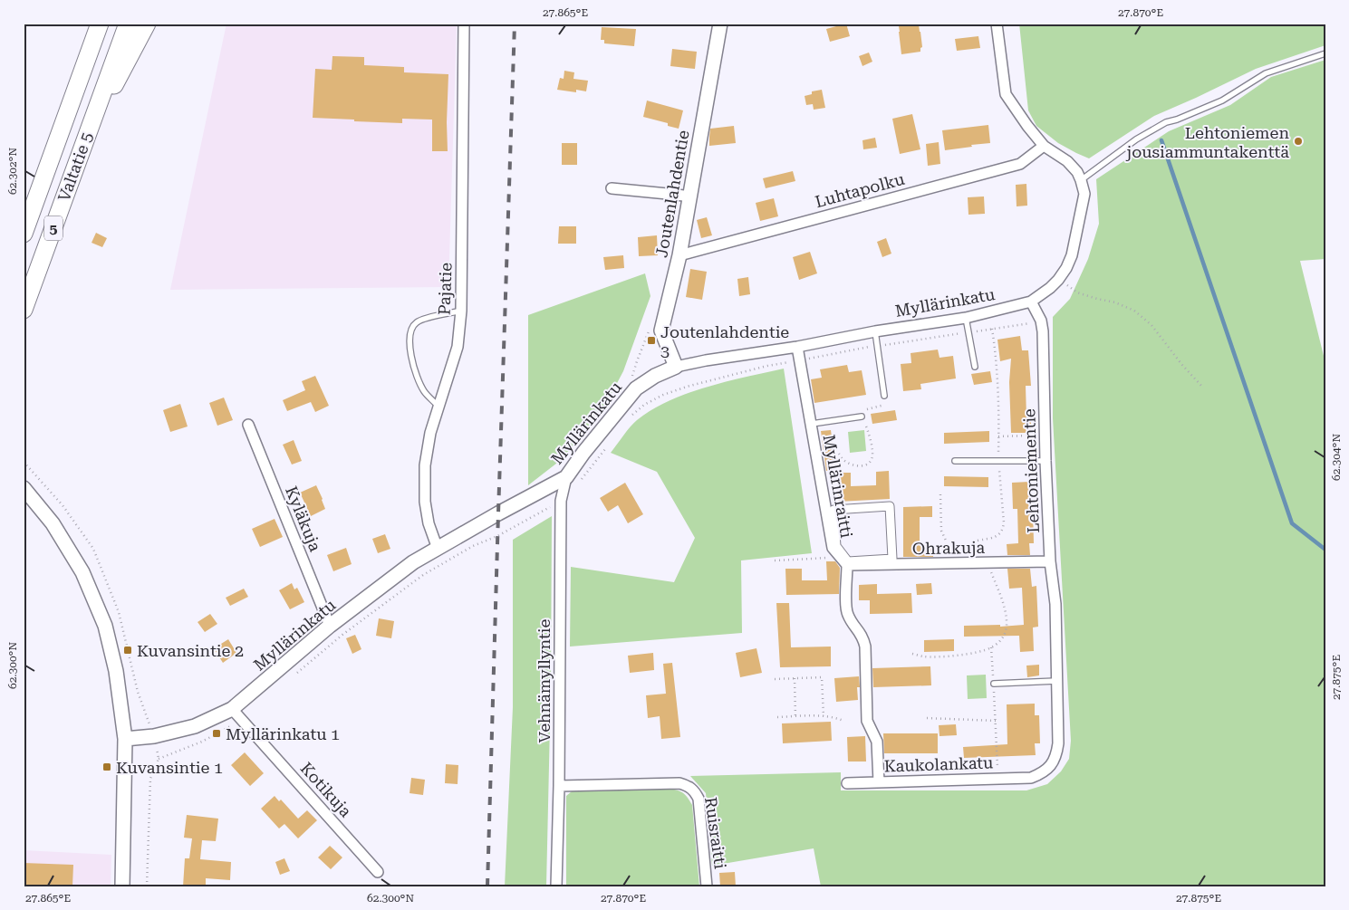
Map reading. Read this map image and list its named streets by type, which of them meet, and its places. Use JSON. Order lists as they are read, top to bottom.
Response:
{
  "streets": {
    "highway": ["Valtatie 5", "5"],
    "street": [
      "Luhtapolku",
      "Joutenlahdentie",
      "Pajatie",
      "Myllärinkatu",
      "Lehtoniementie",
      "Myllärinraitti",
      "Kyläkuja",
      "Ohrakuja",
      "Vehnämyllyntie",
      "Kaukolankatu",
      "Kotikuja",
      "Ruisraitti"
    ]
  },
  "crossings": [
    ["Luhtapolku", "Joutenlahdentie"],
    ["Joutenlahdentie", "Myllärinkatu"],
    ["Pajatie", "Myllärinkatu"],
    ["Myllärinkatu", "Lehtoniementie"],
    ["Myllärinkatu", "Myllärinraitti"],
    ["Myllärinkatu", "Kyläkuja"],
    ["Myllärinkatu", "Vehnämyllyntie"],
    ["Myllärinkatu", "Kotikuja"],
    ["Lehtoniementie", "Ohrakuja"],
    ["Lehtoniementie", "Kaukolankatu"],
    ["Myllärinraitti", "Ohrakuja"],
    ["Myllärinraitti", "Kaukolankatu"],
    ["Vehnämyllyntie", "Ruisraitti"]
  ],
  "places": {
    "other": ["Lehtoniemen jousiammuntakenttä"],
    "transit": [
      "Joutenlahdentie 3",
      "Kuvansintie 2",
      "Myllärinkatu 1",
      "Kuvansintie 1"
    ]
  },
  "coordinates": [
    "27.865°E",
    "27.870°E",
    "62.302°N",
    "62.304°N",
    "62.300°N",
    "27.875°E"
  ]
}
